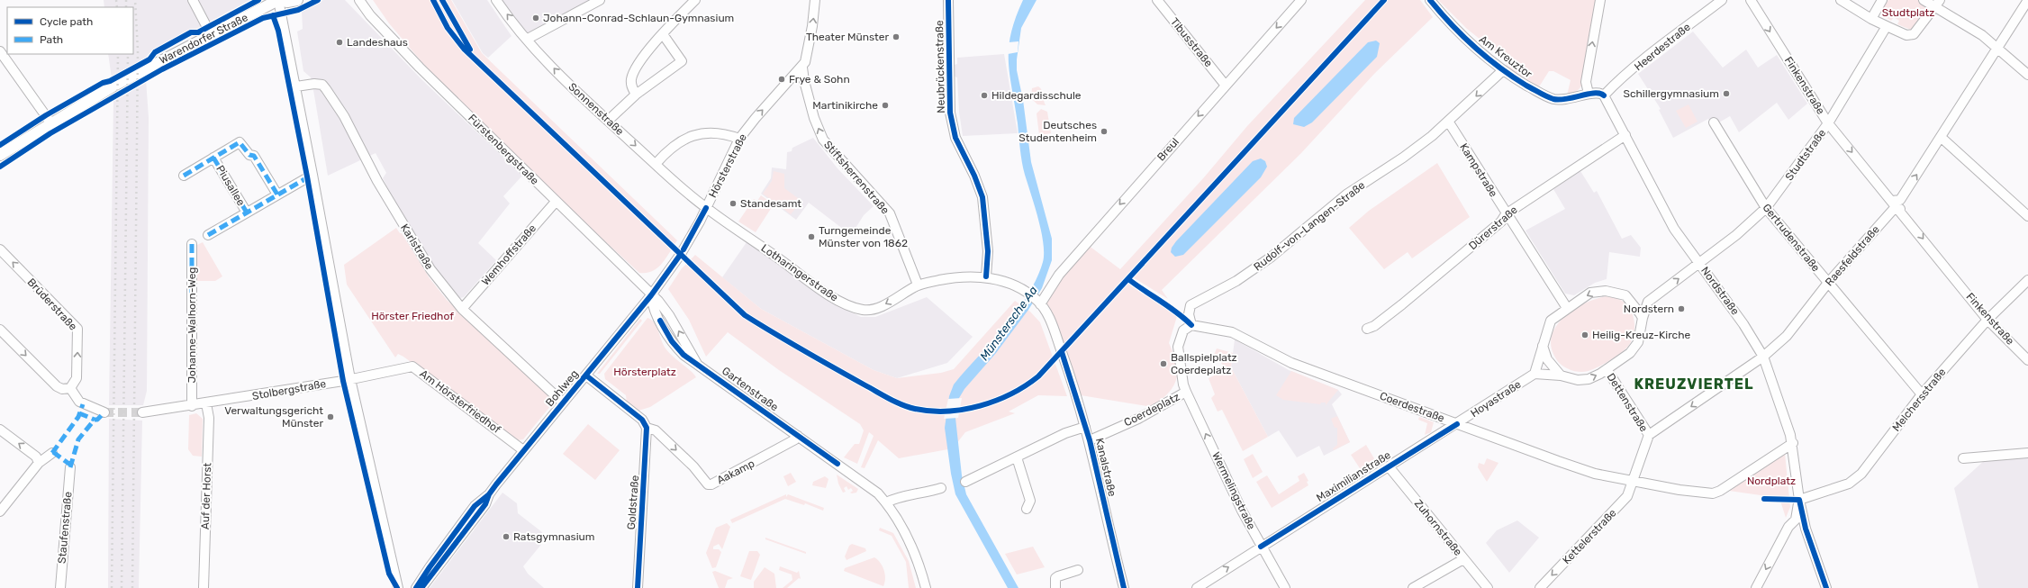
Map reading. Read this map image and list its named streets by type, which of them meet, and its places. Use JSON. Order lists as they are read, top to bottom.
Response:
{
  "streets": {
    "main road": ["Warendorfer Straße"],
    "street": [
      "Tibusstraße",
      "Heerdestraße",
      "Am Kreuztor",
      "Neubrückenstraße",
      "Finkenstraße",
      "Sonnenstraße",
      "Fürstenbergstraße",
      "Breul",
      "Studtstraße",
      "Hörsterstraße",
      "Kampstraße",
      "Stiftsherrenstraße",
      "Piusallee",
      "Rudolf-von-Langen-Straße",
      "Dürerstraße",
      "Gertrudenstraße",
      "Karlstraße",
      "Wemhoffstraße",
      "Raesfeldstraße",
      "Lotharingerstraße",
      "Nordstraße",
      "Brüderstraße",
      "Johanne-Walhorn-Weg",
      "Bohlweg",
      "Gartenstraße",
      "Stolbergstraße",
      "Hoyastraße",
      "Melchersstraße",
      "Am Hörsterfriedhof",
      "Dettenstraße",
      "Coerdestraße",
      "Coerdeplatz",
      "Kanalstraße",
      "Aakamp",
      "Maximilianstraße",
      "Wermelingstraße",
      "Auf der Horst",
      "Goldstraße",
      "Staufenstraße",
      "Zuhornstraße",
      "Kettelerstraße"
    ]
  },
  "crossings": [
    ["Tibusstraße", "Breul"],
    ["Heerdestraße", "Am Kreuztor"],
    ["Heerdestraße", "Nordstraße"],
    ["Am Kreuztor", "Rudolf-von-Langen-Straße"],
    ["Am Kreuztor", "Nordstraße"],
    ["Neubrückenstraße", "Lotharingerstraße"],
    ["Finkenstraße", "Studtstraße"],
    ["Finkenstraße", "Raesfeldstraße"],
    ["Finkenstraße", "Melchersstraße"],
    ["Sonnenstraße", "Hörsterstraße"],
    ["Sonnenstraße", "Lotharingerstraße"],
    ["Fürstenbergstraße", "Hörsterstraße"],
    ["Fürstenbergstraße", "Wemhoffstraße"],
    ["Fürstenbergstraße", "Bohlweg"],
    ["Fürstenbergstraße", "Gartenstraße"],
    ["Breul", "Kanalstraße"],
    ["Studtstraße", "Gertrudenstraße"],
    ["Studtstraße", "Nordstraße"],
    ["Hörsterstraße", "Stiftsherrenstraße"],
    ["Hörsterstraße", "Lotharingerstraße"],
    ["Hörsterstraße", "Bohlweg"],
    ["Hörsterstraße", "Gartenstraße"],
    ["Kampstraße", "Rudolf-von-Langen-Straße"],
    ["Kampstraße", "Dürerstraße"],
    ["Kampstraße", "Dettenstraße"],
    ["Stiftsherrenstraße", "Lotharingerstraße"],
    ["Rudolf-von-Langen-Straße", "Coerdestraße"],
    ["Rudolf-von-Langen-Straße", "Coerdeplatz"],
    ["Dürerstraße", "Nordstraße"],
    ["Gertrudenstraße", "Raesfeldstraße"],
    ["Gertrudenstraße", "Melchersstraße"],
    ["Karlstraße", "Wemhoffstraße"],
    ["Karlstraße", "Bohlweg"],
    ["Raesfeldstraße", "Nordstraße"],
    ["Raesfeldstraße", "Dettenstraße"],
    ["Nordstraße", "Melchersstraße"],
    ["Nordstraße", "Coerdestraße"],
    ["Johanne-Walhorn-Weg", "Stolbergstraße"],
    ["Bohlweg", "Gartenstraße"],
    ["Bohlweg", "Am Hörsterfriedhof"],
    ["Gartenstraße", "Aakamp"],
    ["Stolbergstraße", "Am Hörsterfriedhof"],
    ["Stolbergstraße", "Auf der Horst"],
    ["Hoyastraße", "Coerdestraße"],
    ["Hoyastraße", "Maximilianstraße"],
    ["Coerdestraße", "Coerdeplatz"],
    ["Coerdestraße", "Maximilianstraße"],
    ["Coerdestraße", "Kettelerstraße"],
    ["Coerdeplatz", "Kanalstraße"],
    ["Coerdeplatz", "Wermelingstraße"],
    ["Aakamp", "Goldstraße"],
    ["Maximilianstraße", "Wermelingstraße"],
    ["Maximilianstraße", "Zuhornstraße"]
  ],
  "one_way": [
    "Finkenstraße",
    "Breul",
    "Hörsterstraße",
    "Stiftsherrenstraße",
    "Lotharingerstraße",
    "Brüderstraße",
    "Aakamp",
    "Wermelingstraße",
    "Kettelerstraße"
  ],
  "districts": ["KREUZVIERTEL"],
  "water": ["Münstersche Aa"],
  "parks": [
    "Studtplatz",
    "Hörster Friedhof",
    "Hörsterplatz",
    "Nordplatz"
  ],
  "places": [
    "Johann-Conrad-Schlaun-Gymnasium",
    "Theater Münster",
    "Landeshaus",
    "Frye & Sohn",
    "Schillergymnasium",
    "Hildegardisschule",
    "Martinikirche",
    "Deutsches Studentenheim",
    "Standesamt",
    "Turngemeinde Münster von 1862",
    "Nordstern",
    "Heilig-Kreuz-Kirche",
    "Ballspielplatz Coerdeplatz",
    "Verwaltungsgericht Münster",
    "Ratsgymnasium"
  ],
  "legend": ["Cycle path", "Path"]
}
